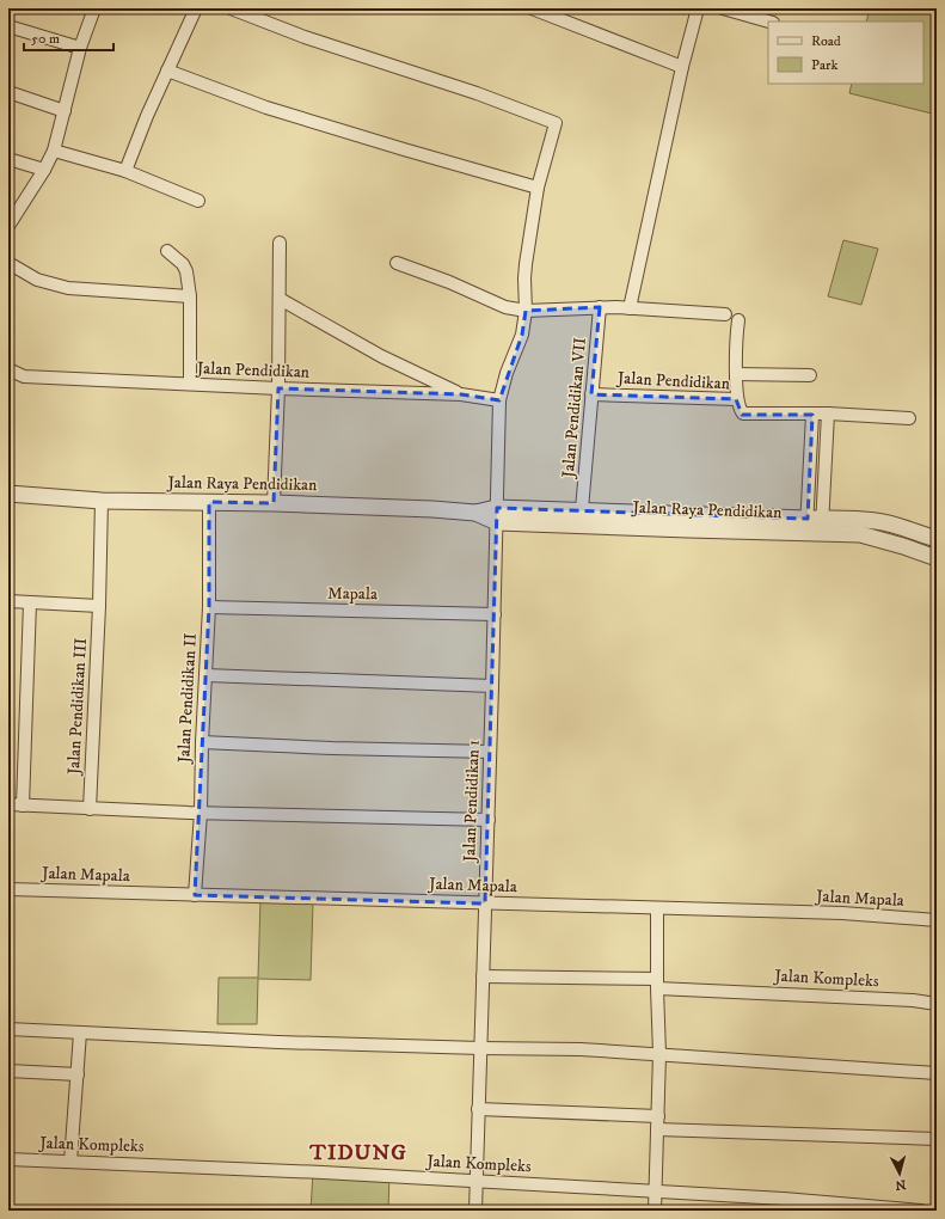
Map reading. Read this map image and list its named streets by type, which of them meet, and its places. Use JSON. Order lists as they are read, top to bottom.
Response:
{
  "streets": {
    "street": [
      "Jalan Pendidikan",
      "Jalan Pendidikan VII",
      "Jalan Raya Pendidikan",
      "Mapala",
      "Jalan Pendidikan II",
      "Jalan Pendidikan III",
      "Jalan Pendidikan 1",
      "Jalan Mapala",
      "Jalan Kompleks"
    ]
  },
  "crossings": [
    ["Jalan Pendidikan", "Jalan Pendidikan VII"],
    ["Jalan Pendidikan VII", "Jalan Raya Pendidikan"],
    ["Jalan Raya Pendidikan", "Jalan Pendidikan II"],
    ["Jalan Raya Pendidikan", "Jalan Pendidikan III"],
    ["Jalan Raya Pendidikan", "Jalan Pendidikan 1"],
    ["Mapala", "Jalan Pendidikan II"],
    ["Mapala", "Jalan Pendidikan 1"],
    ["Jalan Pendidikan II", "Jalan Mapala"],
    ["Jalan Pendidikan 1", "Jalan Mapala"],
    ["Jalan Pendidikan 1", "Jalan Kompleks"]
  ],
  "districts": ["TIDUNG"],
  "legend": ["Road", "Park"],
  "scale_bar": "50 m",
  "north": "bottom"
}
